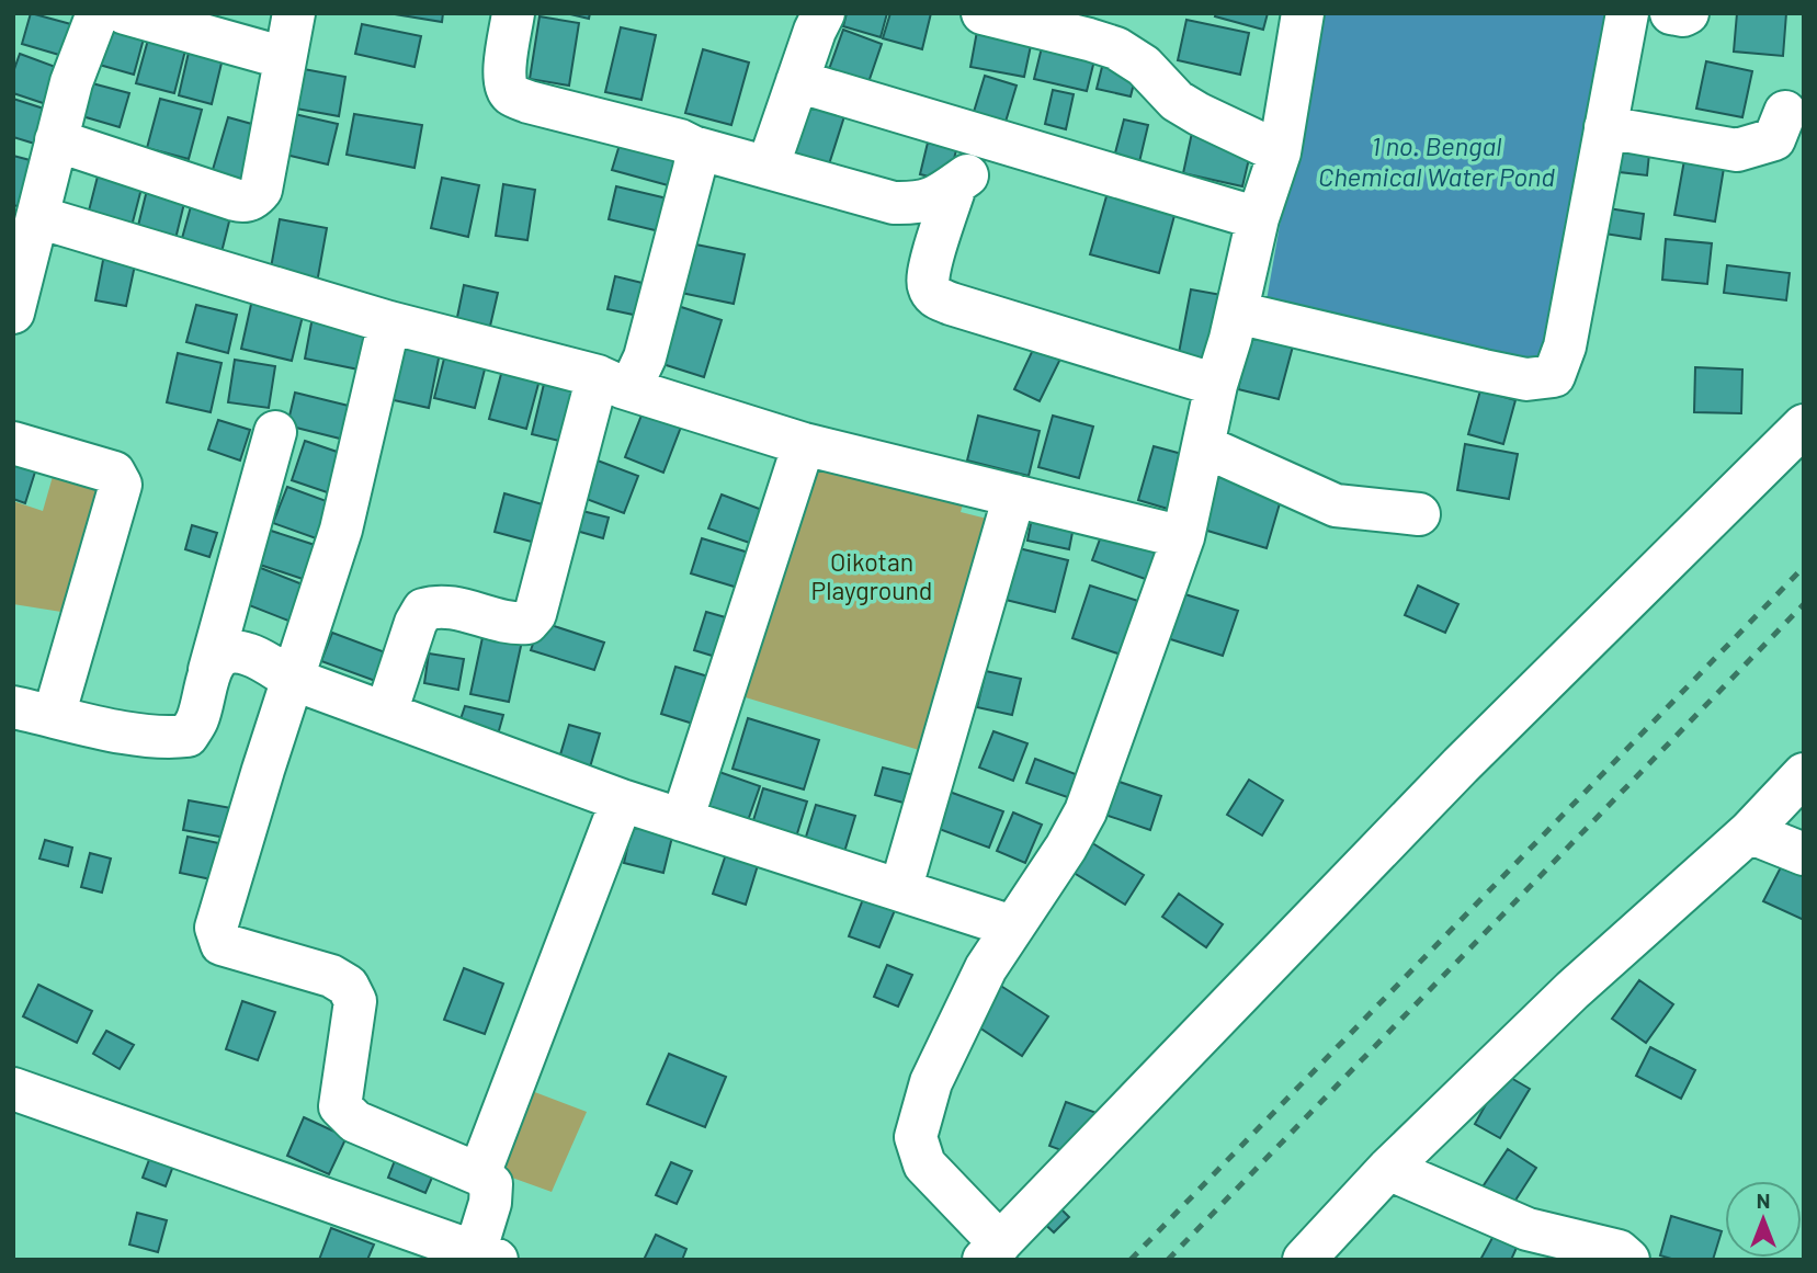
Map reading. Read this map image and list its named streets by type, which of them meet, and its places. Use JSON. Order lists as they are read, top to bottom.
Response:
{
  "water": ["1 no. Bengal Chemical Water Pond"],
  "parks": ["Oikotan Playground"],
  "north": "top"
}
